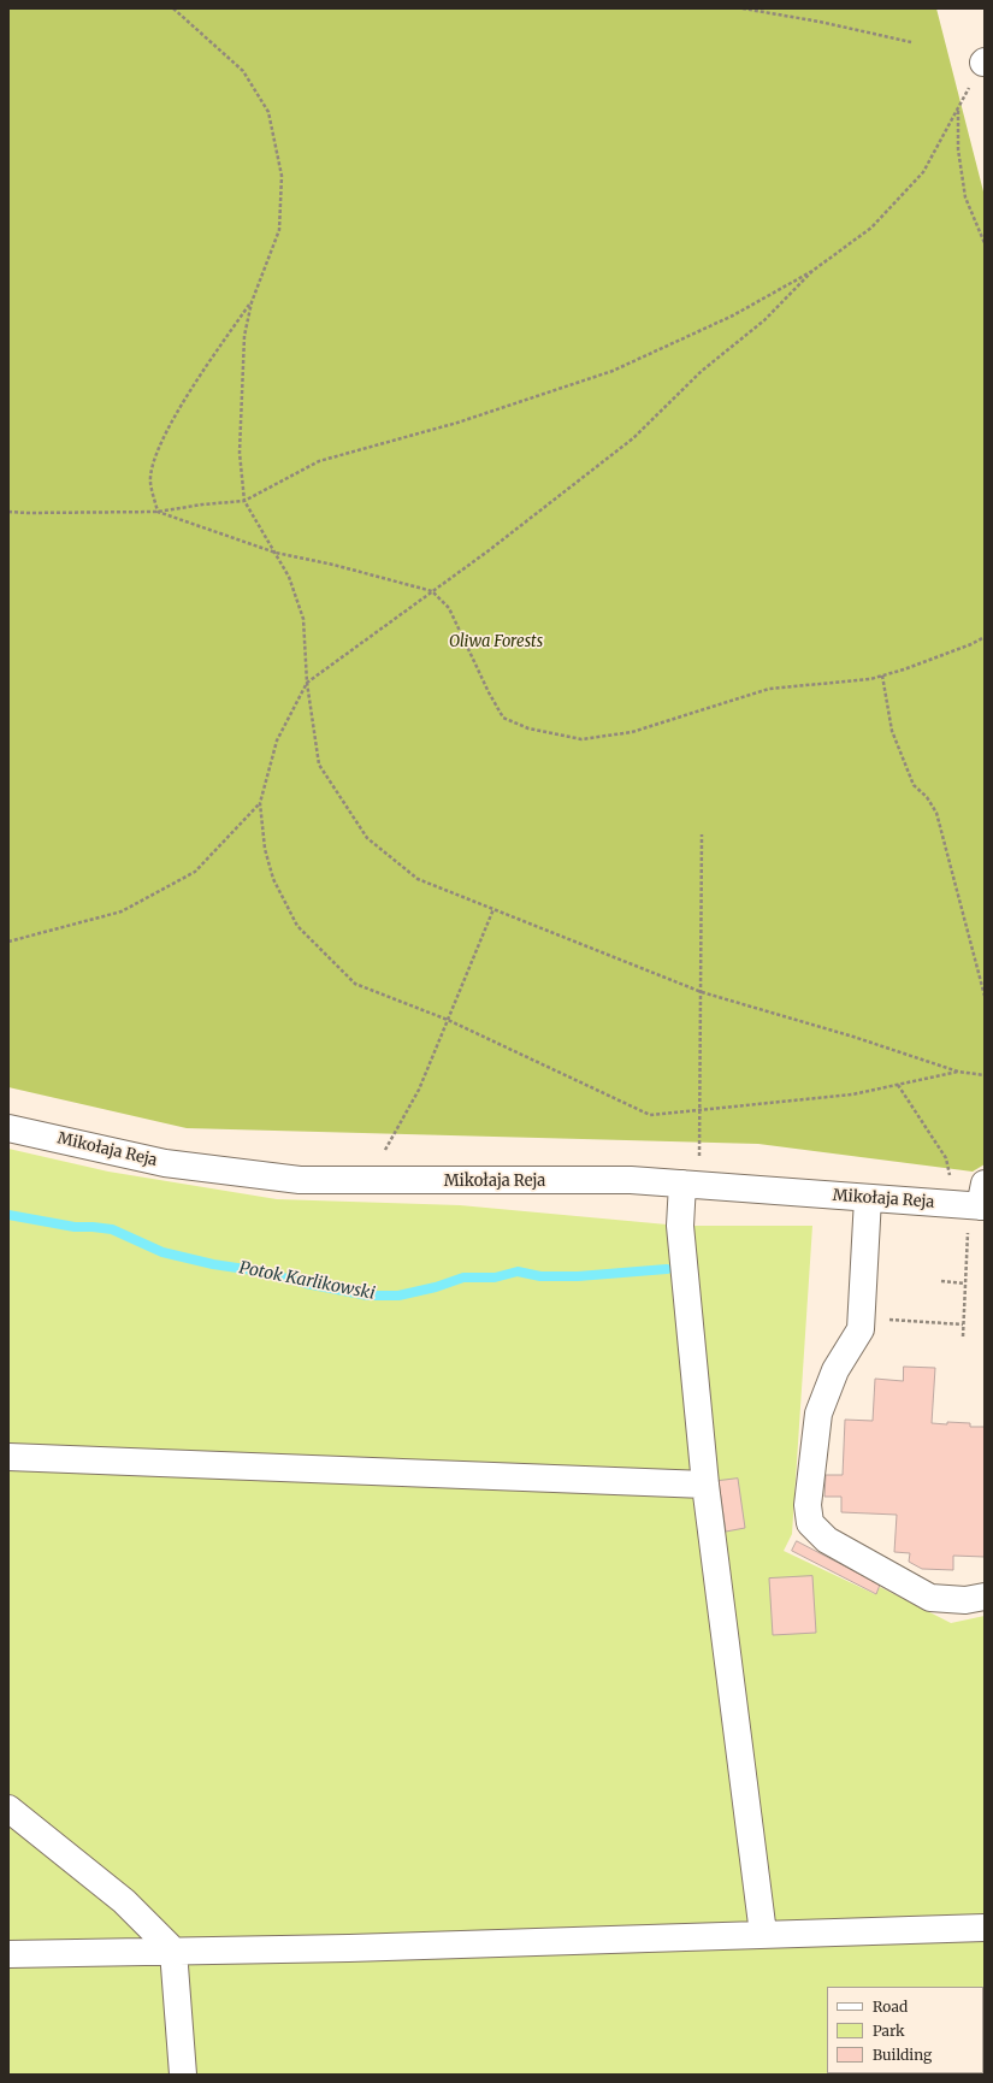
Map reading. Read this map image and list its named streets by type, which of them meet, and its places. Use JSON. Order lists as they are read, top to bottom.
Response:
{
  "streets": {
    "street": ["Mikołaja Reja"]
  },
  "water": ["Potok Karlikowski"],
  "parks": ["Oliwa Forests"],
  "legend": ["Road", "Park", "Building"]
}
